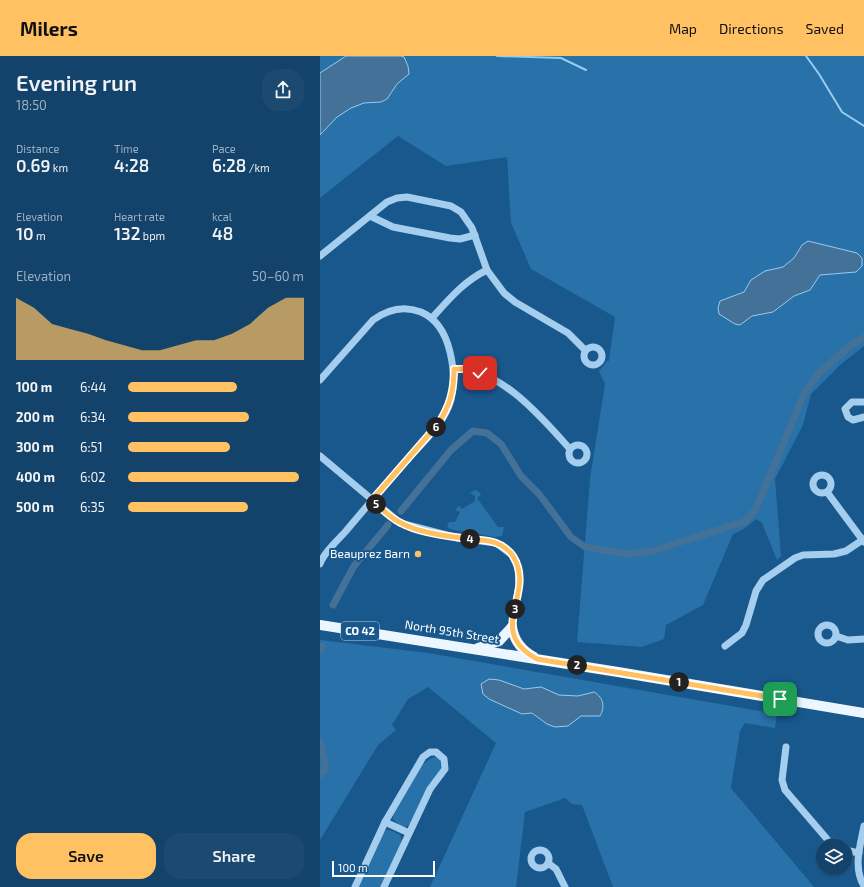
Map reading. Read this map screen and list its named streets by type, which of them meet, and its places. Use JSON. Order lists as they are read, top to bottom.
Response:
{
  "streets": {
    "main road": ["CO 42", "North 95th Street"]
  },
  "places": ["Beauprez Barn"],
  "scale_bar": "100 m",
  "page": {
    "header": "Milers",
    "nav": ["Map", "Directions", "Saved"],
    "heading": ["Evening run", "18:50"],
    "stats": [
      ["Distance", "0.69 km"],
      ["Time", "4:28"],
      ["Pace", "6:28 /km"],
      ["Elevation", "10 m"],
      ["Heart rate", "132 bpm"],
      ["kcal", "48"]
    ],
    "chart": ["Elevation", "50–60 m"],
    "list": [
      {
        "name": "100 m",
        "note": "6:44"
      },
      {
        "name": "200 m",
        "note": "6:34"
      },
      {
        "name": "300 m",
        "note": "6:51"
      },
      {
        "name": "400 m",
        "note": "6:02"
      },
      {
        "name": "500 m",
        "note": "6:35"
      }
    ],
    "pins": [
      "6",
      "5",
      "4",
      "3",
      "2",
      "1"
    ],
    "buttons": ["Save", "Share"],
    "scale": "100 m"
  }
}
